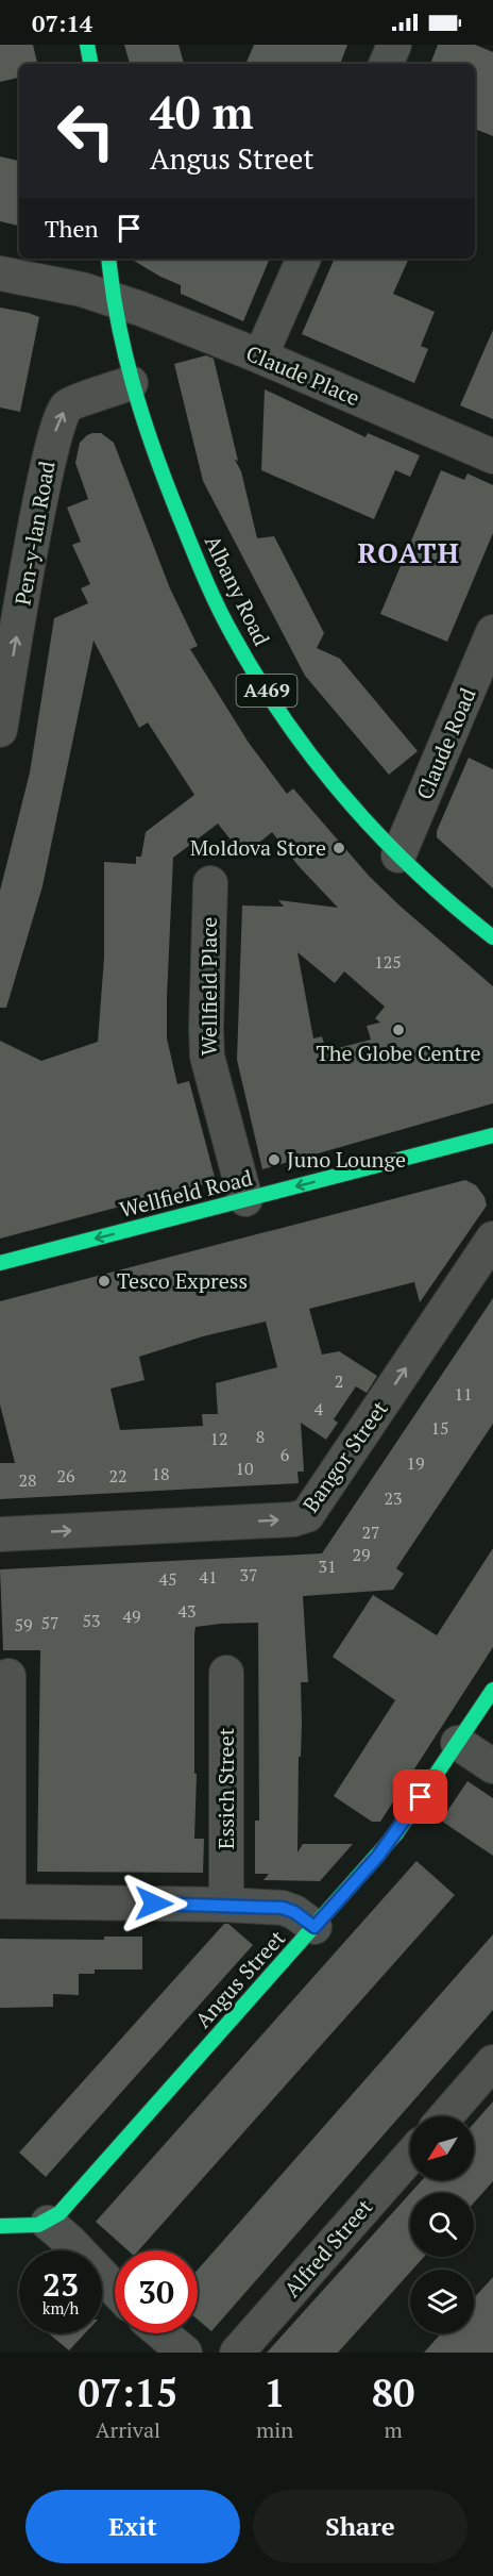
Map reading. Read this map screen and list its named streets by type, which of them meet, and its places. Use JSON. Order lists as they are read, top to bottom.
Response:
{
  "streets": {
    "street": [
      "Claude Place",
      "Pen-y-lan Road",
      "Albany Road",
      "A469",
      "Claude Road",
      "Wellfield Place",
      "Wellfield Road",
      "Bangor Street",
      "Essich Street",
      "Angus Street",
      "Alfred Street"
    ]
  },
  "crossings": [
    ["Claude Place", "Albany Road"],
    ["Pen-y-lan Road", "Albany Road"],
    ["Albany Road", "Claude Road"],
    ["Wellfield Place", "Wellfield Road"]
  ],
  "one_way": ["Pen-y-lan Road", "Wellfield Road", "Bangor Street"],
  "districts": ["ROATH"],
  "places": [
    "Moldova Store",
    "The Globe Centre",
    "Juno Lounge",
    "Tesco Express"
  ],
  "house_numbers": [
    "125",
    "2",
    "11",
    "4",
    "15",
    "8",
    "12",
    "6",
    "19",
    "10",
    "18",
    "26",
    "22",
    "28",
    "23",
    "27",
    "29",
    "31",
    "37",
    "41",
    "45",
    "43",
    "49",
    "53",
    "57",
    "59"
  ],
  "north": "bottom left",
  "page": {
    "status": "07:14",
    "turn": ["40 m", "Angus Street"],
    "then": "Then",
    "speed": "23 km/h",
    "limit": "30",
    "eta": [
      "07:15",
      "Arrival",
      "1",
      "min",
      "80",
      "m"
    ],
    "buttons": ["Exit", "Share"]
  }
}
